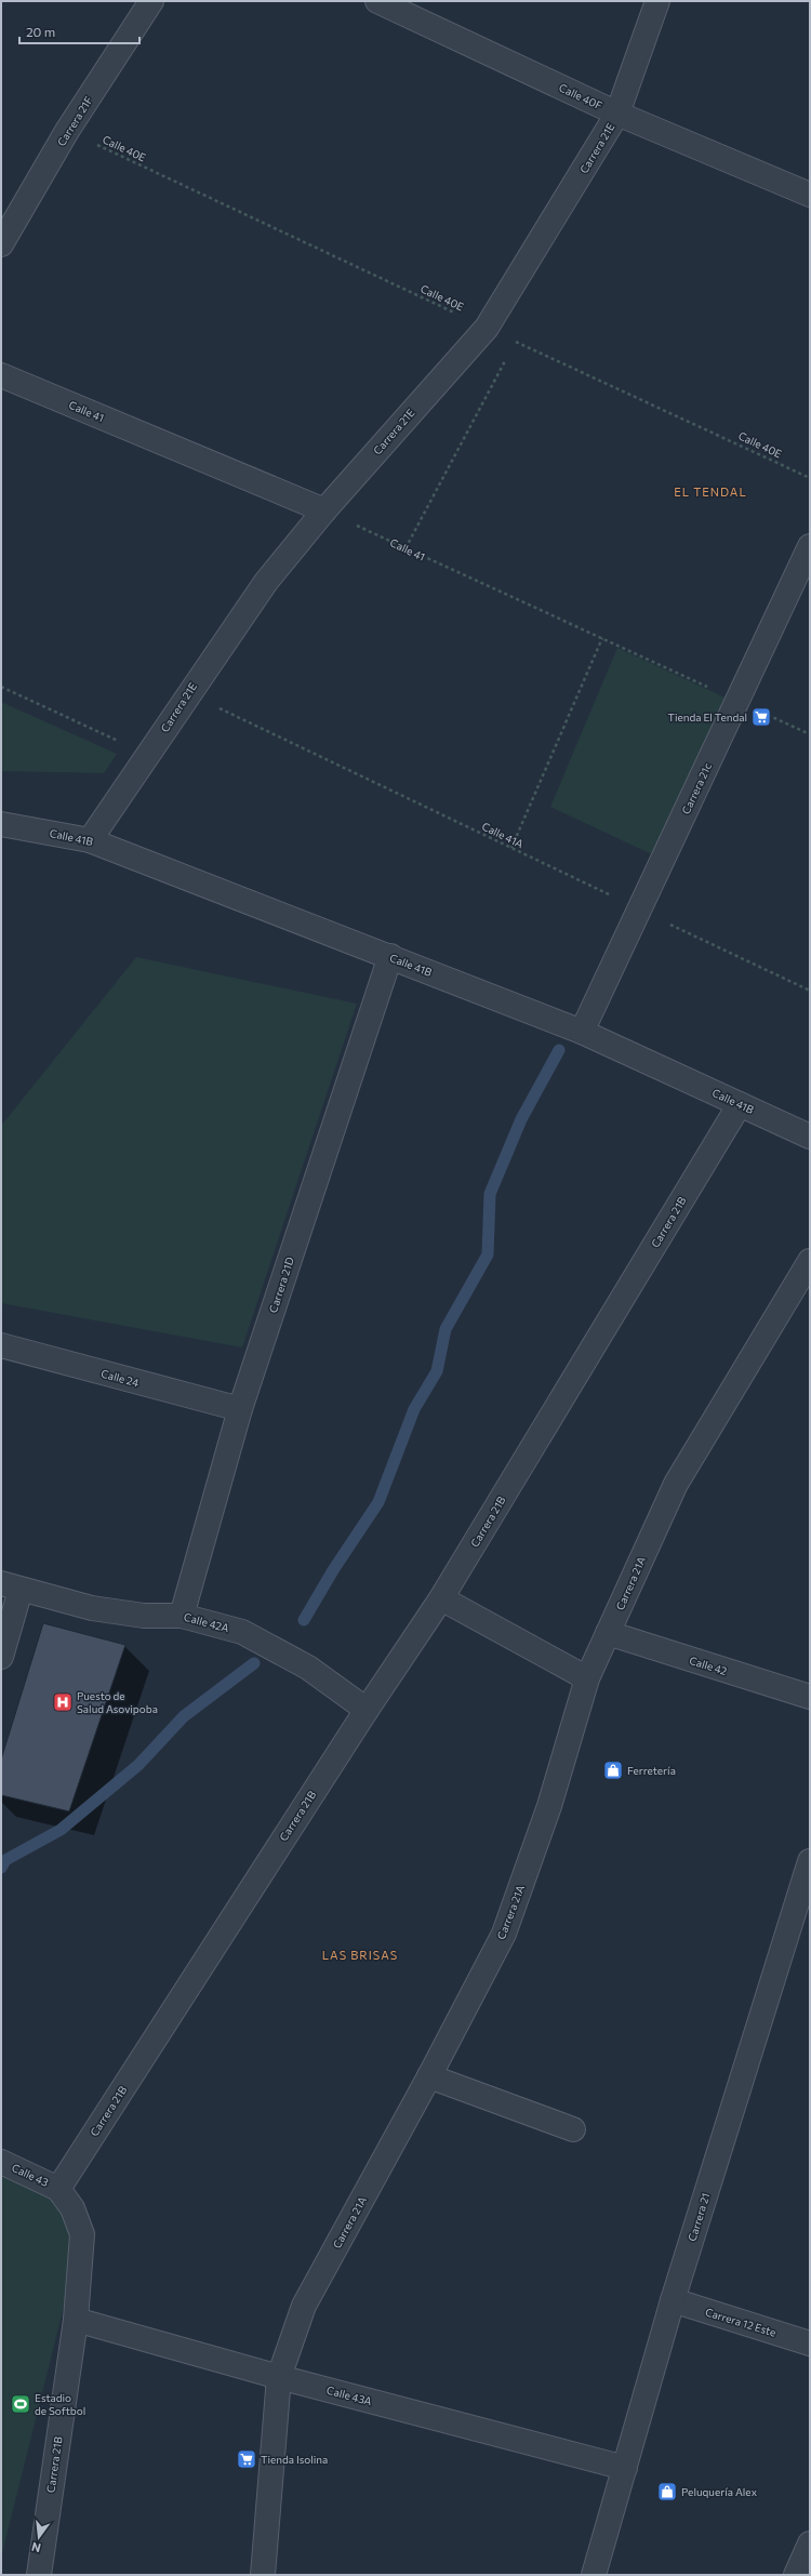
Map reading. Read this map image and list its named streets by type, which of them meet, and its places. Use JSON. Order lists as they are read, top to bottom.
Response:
{
  "streets": {
    "street": [
      "Calle 40F",
      "Carrera 21F",
      "Carrera 21E",
      "Calle 41",
      "Carrera 21c",
      "Calle 41B",
      "Carrera 21B",
      "Carrera 21D",
      "Calle 24",
      "Carrera 21A",
      "Calle 42A",
      "Calle 42",
      "Calle 43",
      "Carrera 21",
      "Carrera 12 Este",
      "Calle 43A"
    ],
    "path": ["Calle 40E", "Calle 41A"]
  },
  "crossings": [
    ["Calle 40F", "Carrera 21E"],
    ["Carrera 21F", "Calle 40E"],
    ["Calle 40E", "Carrera 21E"],
    ["Carrera 21E", "Calle 41"],
    ["Carrera 21E", "Calle 41A"],
    ["Carrera 21E", "Calle 41B"],
    ["Calle 41", "Carrera 21c"],
    ["Carrera 21c", "Calle 41A"],
    ["Carrera 21c", "Calle 41B"],
    ["Calle 41B", "Carrera 21B"],
    ["Calle 41B", "Carrera 21D"],
    ["Carrera 21B", "Calle 42A"],
    ["Carrera 21B", "Calle 43"],
    ["Carrera 21B", "Calle 43A"],
    ["Carrera 21D", "Calle 24"],
    ["Carrera 21D", "Calle 42A"],
    ["Carrera 21A", "Calle 42"],
    ["Carrera 21A", "Calle 43A"],
    ["Carrera 21", "Carrera 12 Este"],
    ["Carrera 21", "Calle 43A"]
  ],
  "districts": ["EL TENDAL", "LAS BRISAS"],
  "places": {
    "supermarket": ["Tienda El Tendal", "Tienda Isolina"],
    "hospital": ["Puesto de Salud Asovipoba"],
    "shop": ["Ferretería", "Peluquería Alex"],
    "sports": ["Estadio de Softbol"]
  },
  "scale_bar": "20 m",
  "north": "bottom"
}
